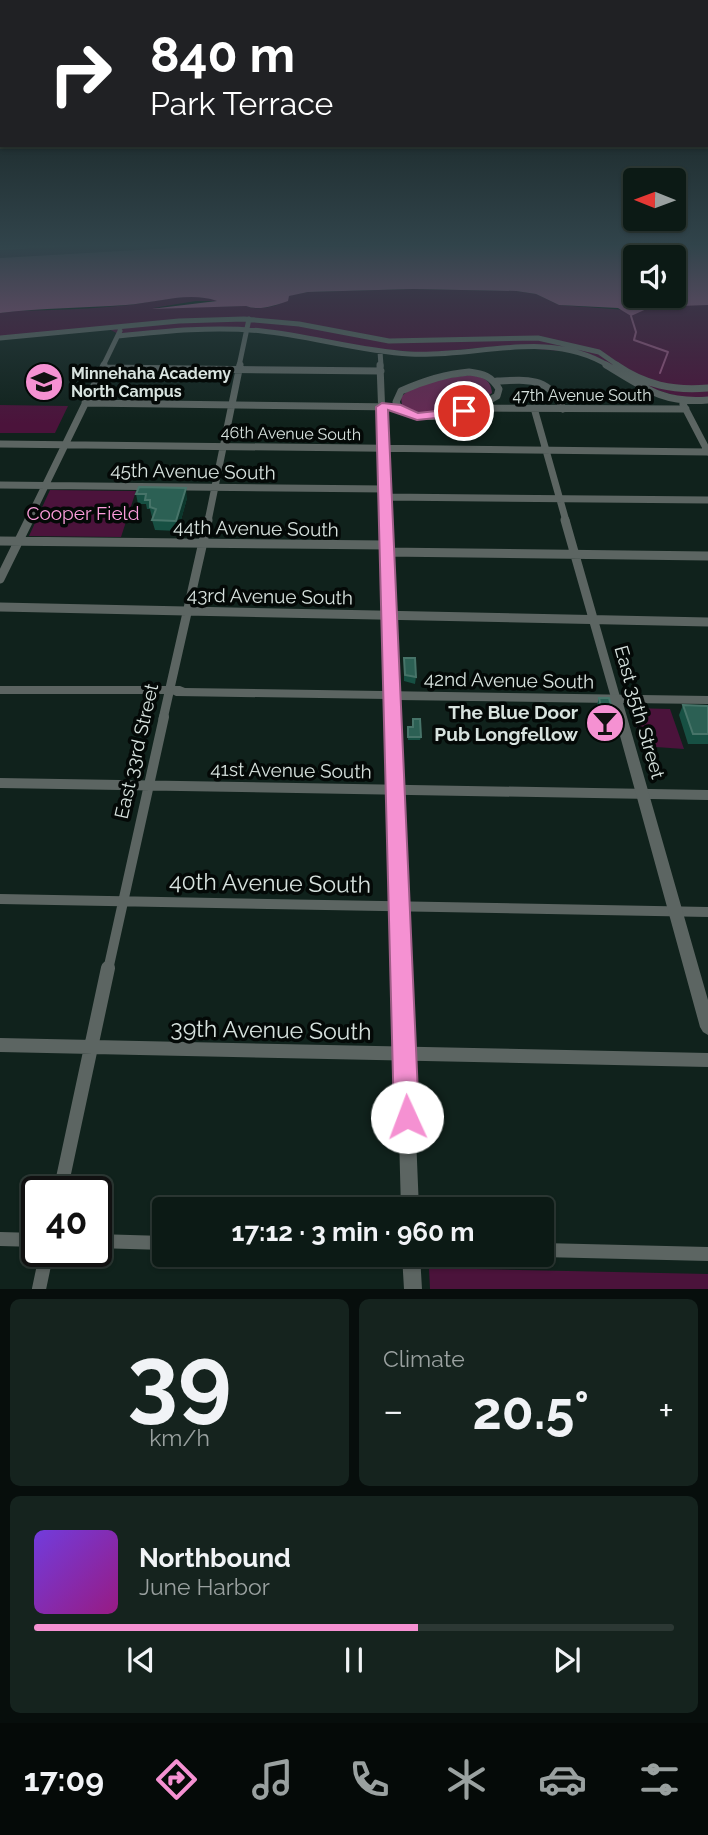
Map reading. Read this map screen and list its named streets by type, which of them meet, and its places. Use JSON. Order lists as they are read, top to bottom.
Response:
{
  "streets": {
    "street": [
      "47th Avenue South",
      "46th Avenue South",
      "45th Avenue South",
      "44th Avenue South",
      "43rd Avenue South",
      "42nd Avenue South",
      "East 35th Street",
      "East 33rd Street",
      "41st Avenue South",
      "40th Avenue South",
      "39th Avenue South"
    ]
  },
  "crossings": [
    ["47th Avenue South", "East 35th Street"],
    ["46th Avenue South", "East 35th Street"],
    ["46th Avenue South", "East 33rd Street"],
    ["45th Avenue South", "East 35th Street"],
    ["45th Avenue South", "East 33rd Street"],
    ["44th Avenue South", "East 35th Street"],
    ["44th Avenue South", "East 33rd Street"],
    ["43rd Avenue South", "East 35th Street"],
    ["43rd Avenue South", "East 33rd Street"],
    ["42nd Avenue South", "East 35th Street"],
    ["42nd Avenue South", "East 33rd Street"],
    ["East 35th Street", "41st Avenue South"],
    ["East 35th Street", "40th Avenue South"],
    ["East 33rd Street", "41st Avenue South"],
    ["East 33rd Street", "40th Avenue South"],
    ["East 33rd Street", "39th Avenue South"]
  ],
  "parks": ["Cooper Field"],
  "places": {
    "school or university": ["Minnehaha Academy North Campus"],
    "bar": ["The Blue Door Pub Longfellow"]
  },
  "north": "left",
  "page": {
    "turn": ["840 m", "Park Terrace"],
    "limit": "40",
    "trip": "17:12 · 3 min · 960 m",
    "tile": [
      ["39", "km/h"],
      "Climate"
    ],
    "heat": ["−", "20.5°", "+"],
    "song": ["Northbound", "June Harbor"],
    "tabs": "17:09"
  }
}
